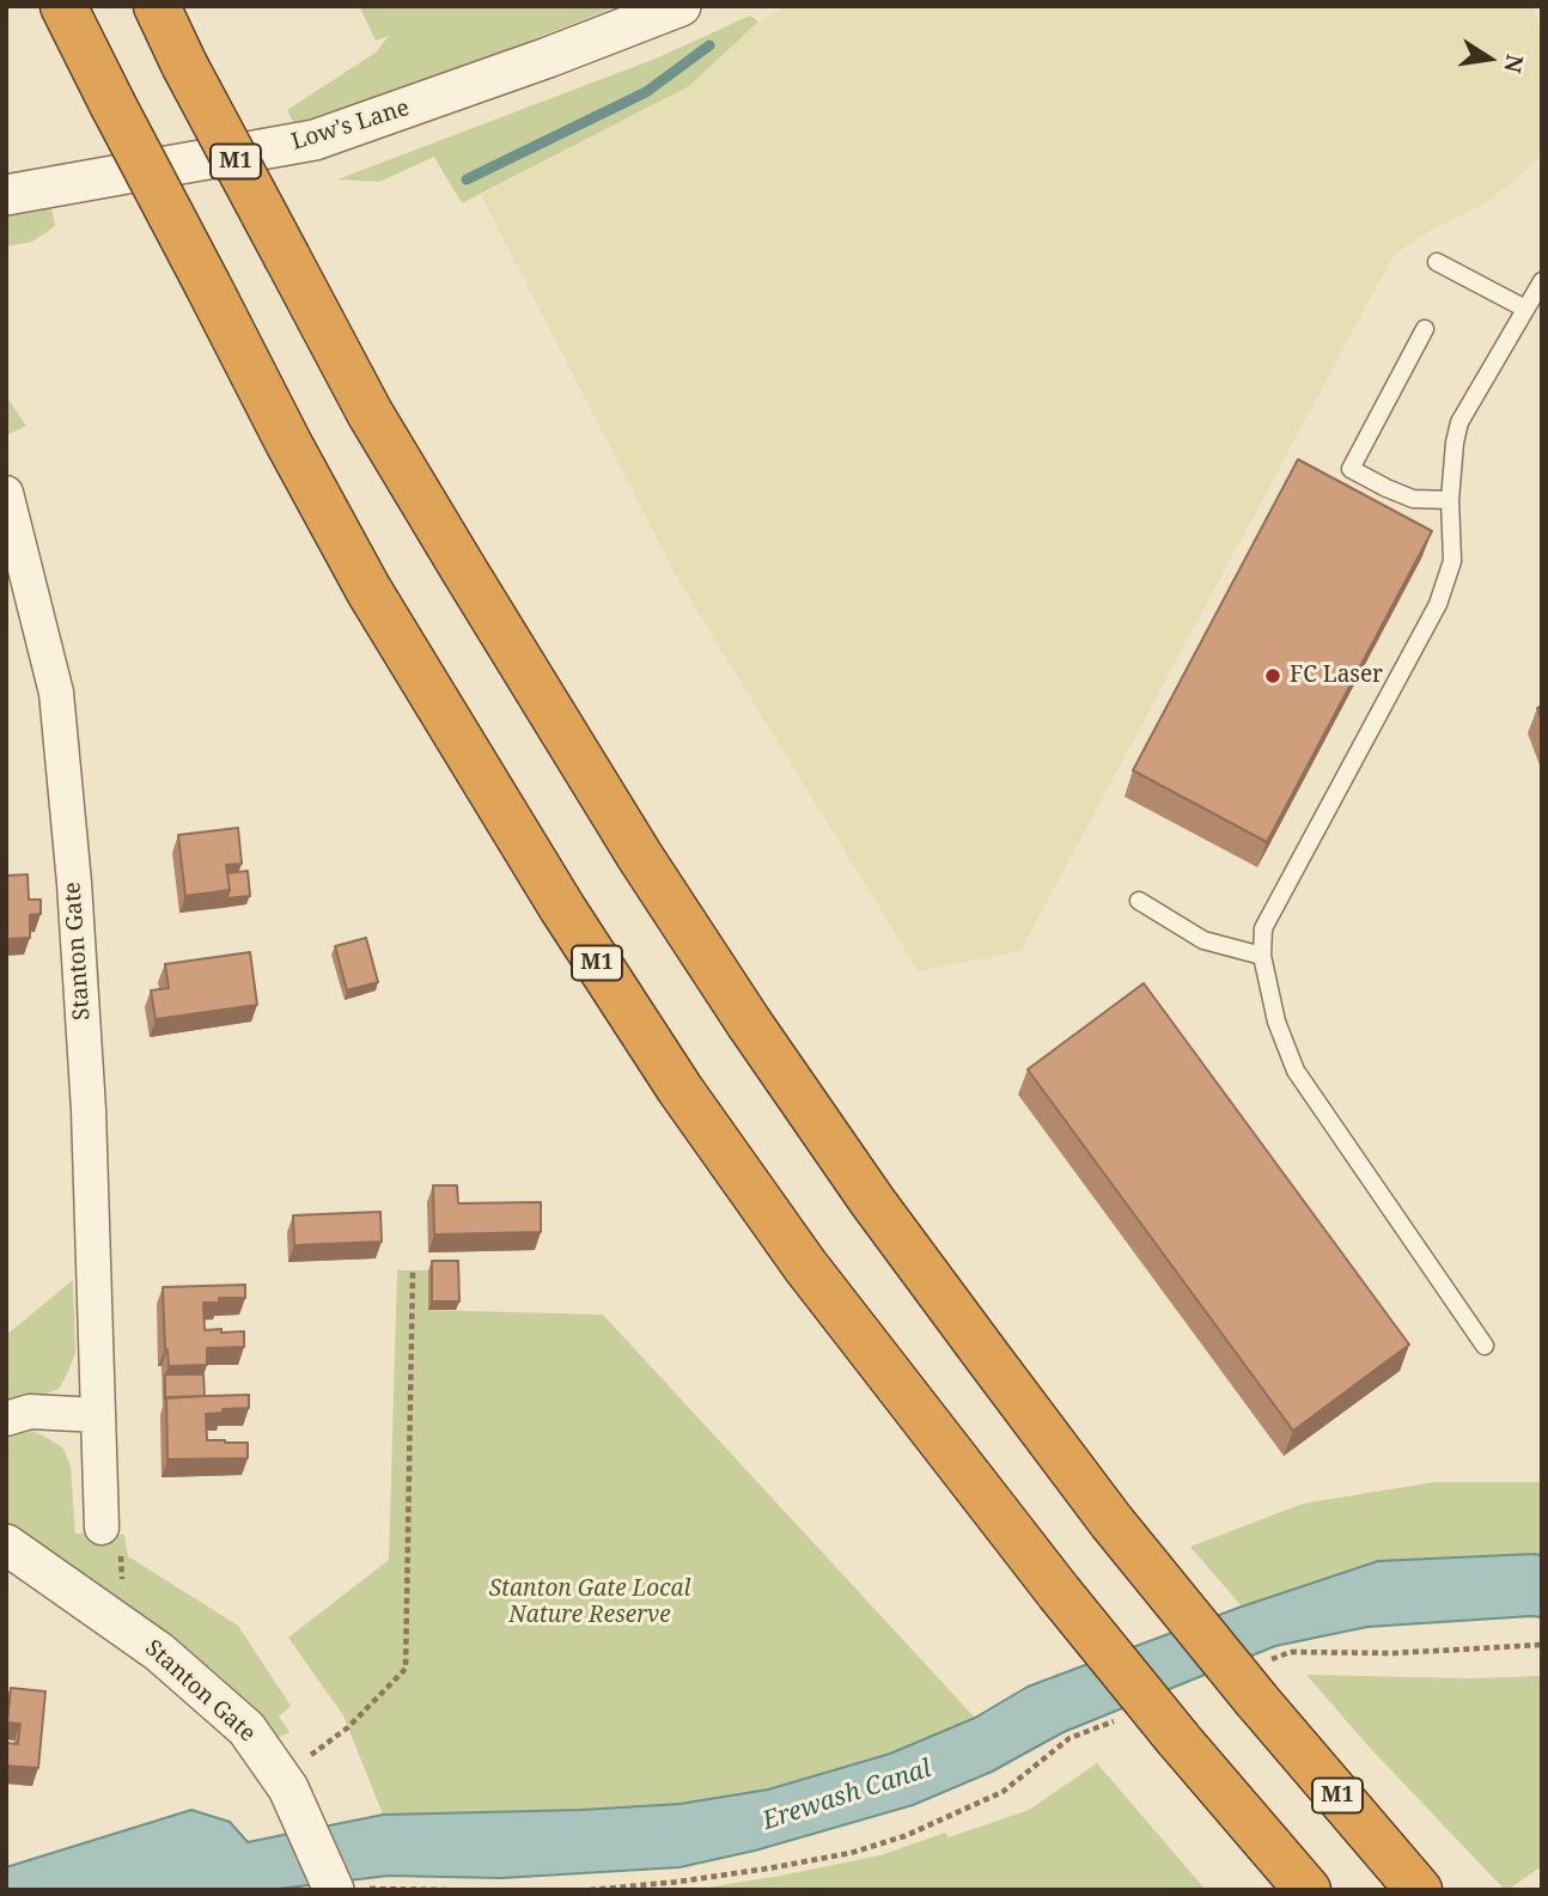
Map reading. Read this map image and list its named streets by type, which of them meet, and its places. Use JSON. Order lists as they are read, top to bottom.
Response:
{
  "streets": {
    "highway": ["M1"],
    "street": ["Low's Lane", "Stanton Gate"]
  },
  "water": ["Erewash Canal"],
  "parks": ["Stanton Gate Local Nature Reserve"],
  "places": ["FC Laser"],
  "north": "right"
}
